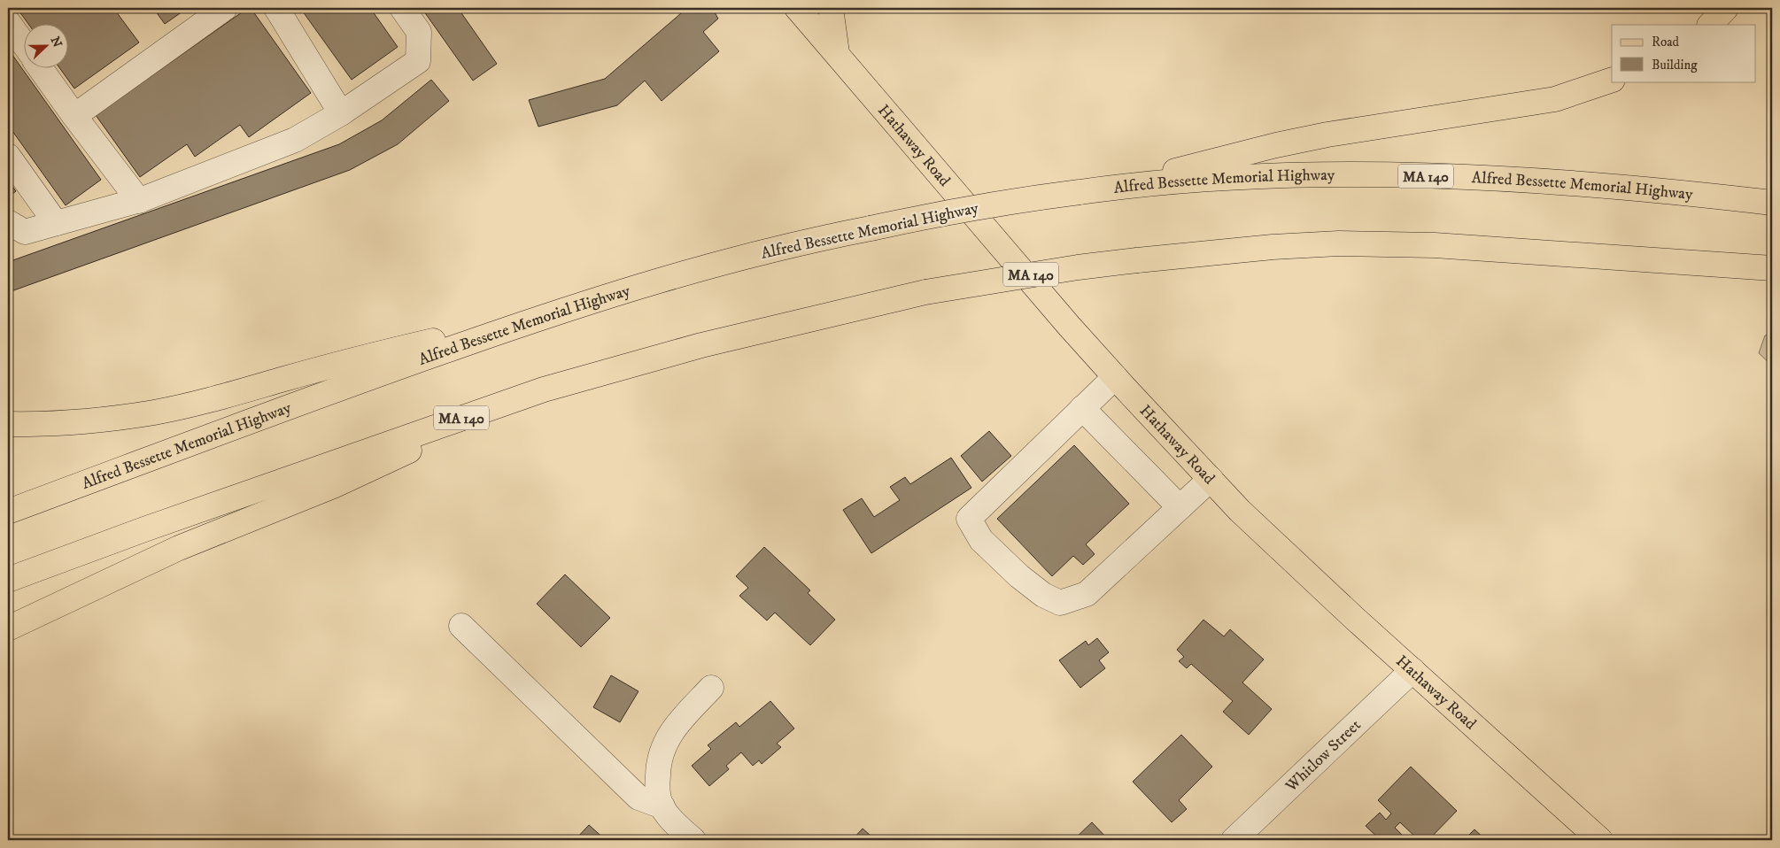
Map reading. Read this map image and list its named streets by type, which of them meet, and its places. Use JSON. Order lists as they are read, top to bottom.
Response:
{
  "streets": {
    "main road": ["Hathaway Road", "MA 140", "Alfred Bessette Memorial Highway"],
    "street": ["Whitlow Street"]
  },
  "crossings": [
    ["Hathaway Road", "Whitlow Street"]
  ],
  "legend": ["Road", "Building"],
  "north": "right"
}
